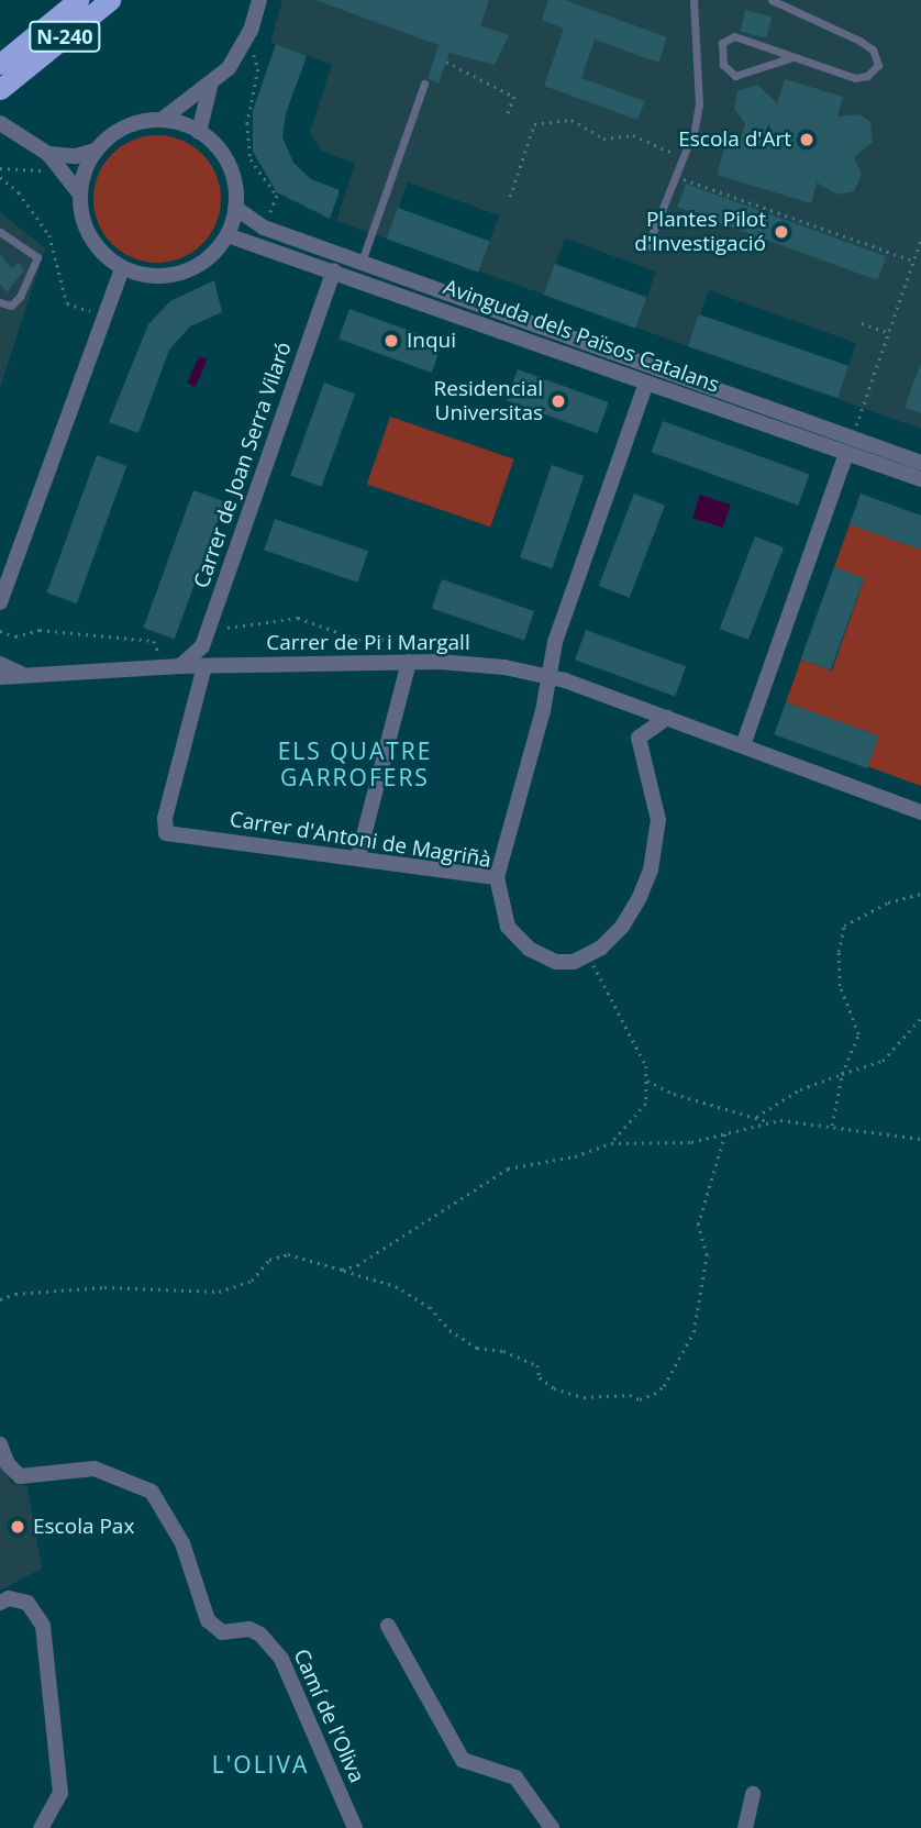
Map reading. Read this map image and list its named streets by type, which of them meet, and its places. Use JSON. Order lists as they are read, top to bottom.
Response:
{
  "streets": {
    "highway": ["N-240"],
    "street": [
      "Avinguda dels Països Catalans",
      "Carrer de Joan Serra Vilaró",
      "Carrer de Pi i Margall",
      "Carrer d'Antoni de Magriñà",
      "Camí de l'Oliva"
    ]
  },
  "crossings": [
    ["Avinguda dels Països Catalans", "Carrer de Joan Serra Vilaró"],
    ["Carrer de Joan Serra Vilaró", "Carrer de Pi i Margall"],
    ["Carrer de Pi i Margall", "Carrer d'Antoni de Magriñà"]
  ],
  "districts": ["ELS QUATRE GARROFERS", "L'OLIVA"],
  "places": [
    "Escola d'Art",
    "Plantes Pilot d'Investigació",
    "Inqui",
    "Residencial Universitas",
    "Escola Pax"
  ]
}
